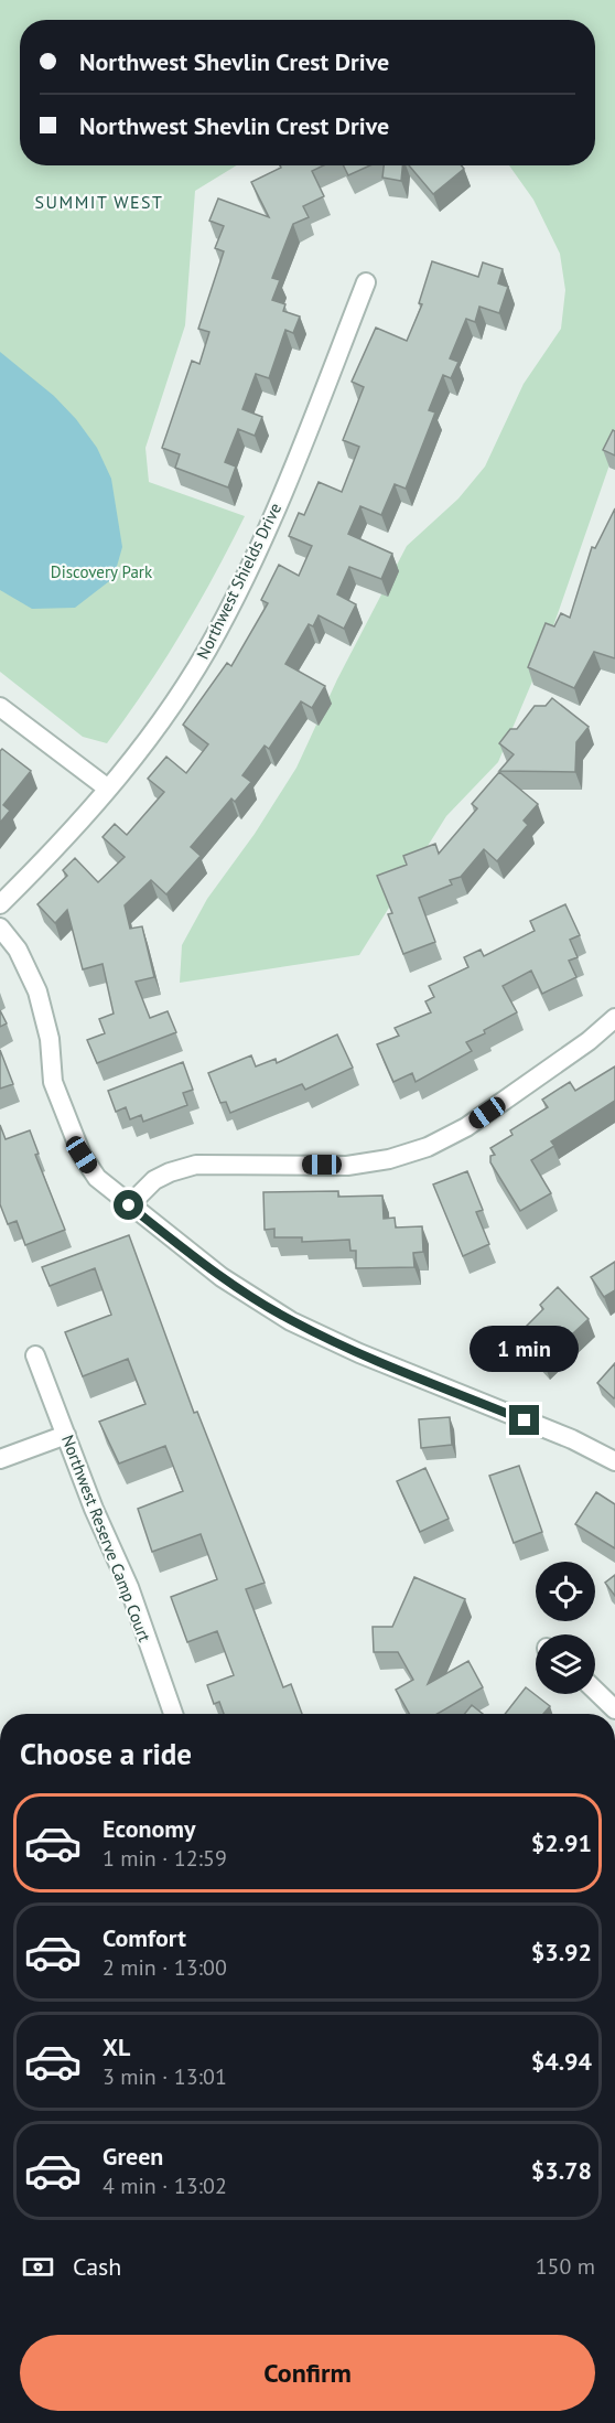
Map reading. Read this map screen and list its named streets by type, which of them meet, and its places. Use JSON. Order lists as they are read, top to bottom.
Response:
{
  "streets": {
    "street": ["Northwest Shields Drive", "Northwest Reserve Camp Court"]
  },
  "districts": ["SUMMIT WEST"],
  "parks": ["Discovery Park"],
  "page": {
    "banner": ["Northwest Shevlin Crest Drive", "Northwest Shevlin Crest Drive"],
    "bubble": "1 min",
    "heading": "Choose a ride",
    "list": [
      {
        "name": "Economy",
        "note": "1 min · 12:59",
        "value": "$2.91"
      },
      {
        "name": "Comfort",
        "note": "2 min · 13:00",
        "value": "$3.92"
      },
      {
        "name": "XL",
        "note": "3 min · 13:01",
        "value": "$4.94"
      },
      {
        "name": "Green",
        "note": "4 min · 13:02",
        "value": "$3.78"
      }
    ],
    "pay": ["Cash", "150 m"],
    "buttons": "Confirm"
  }
}
